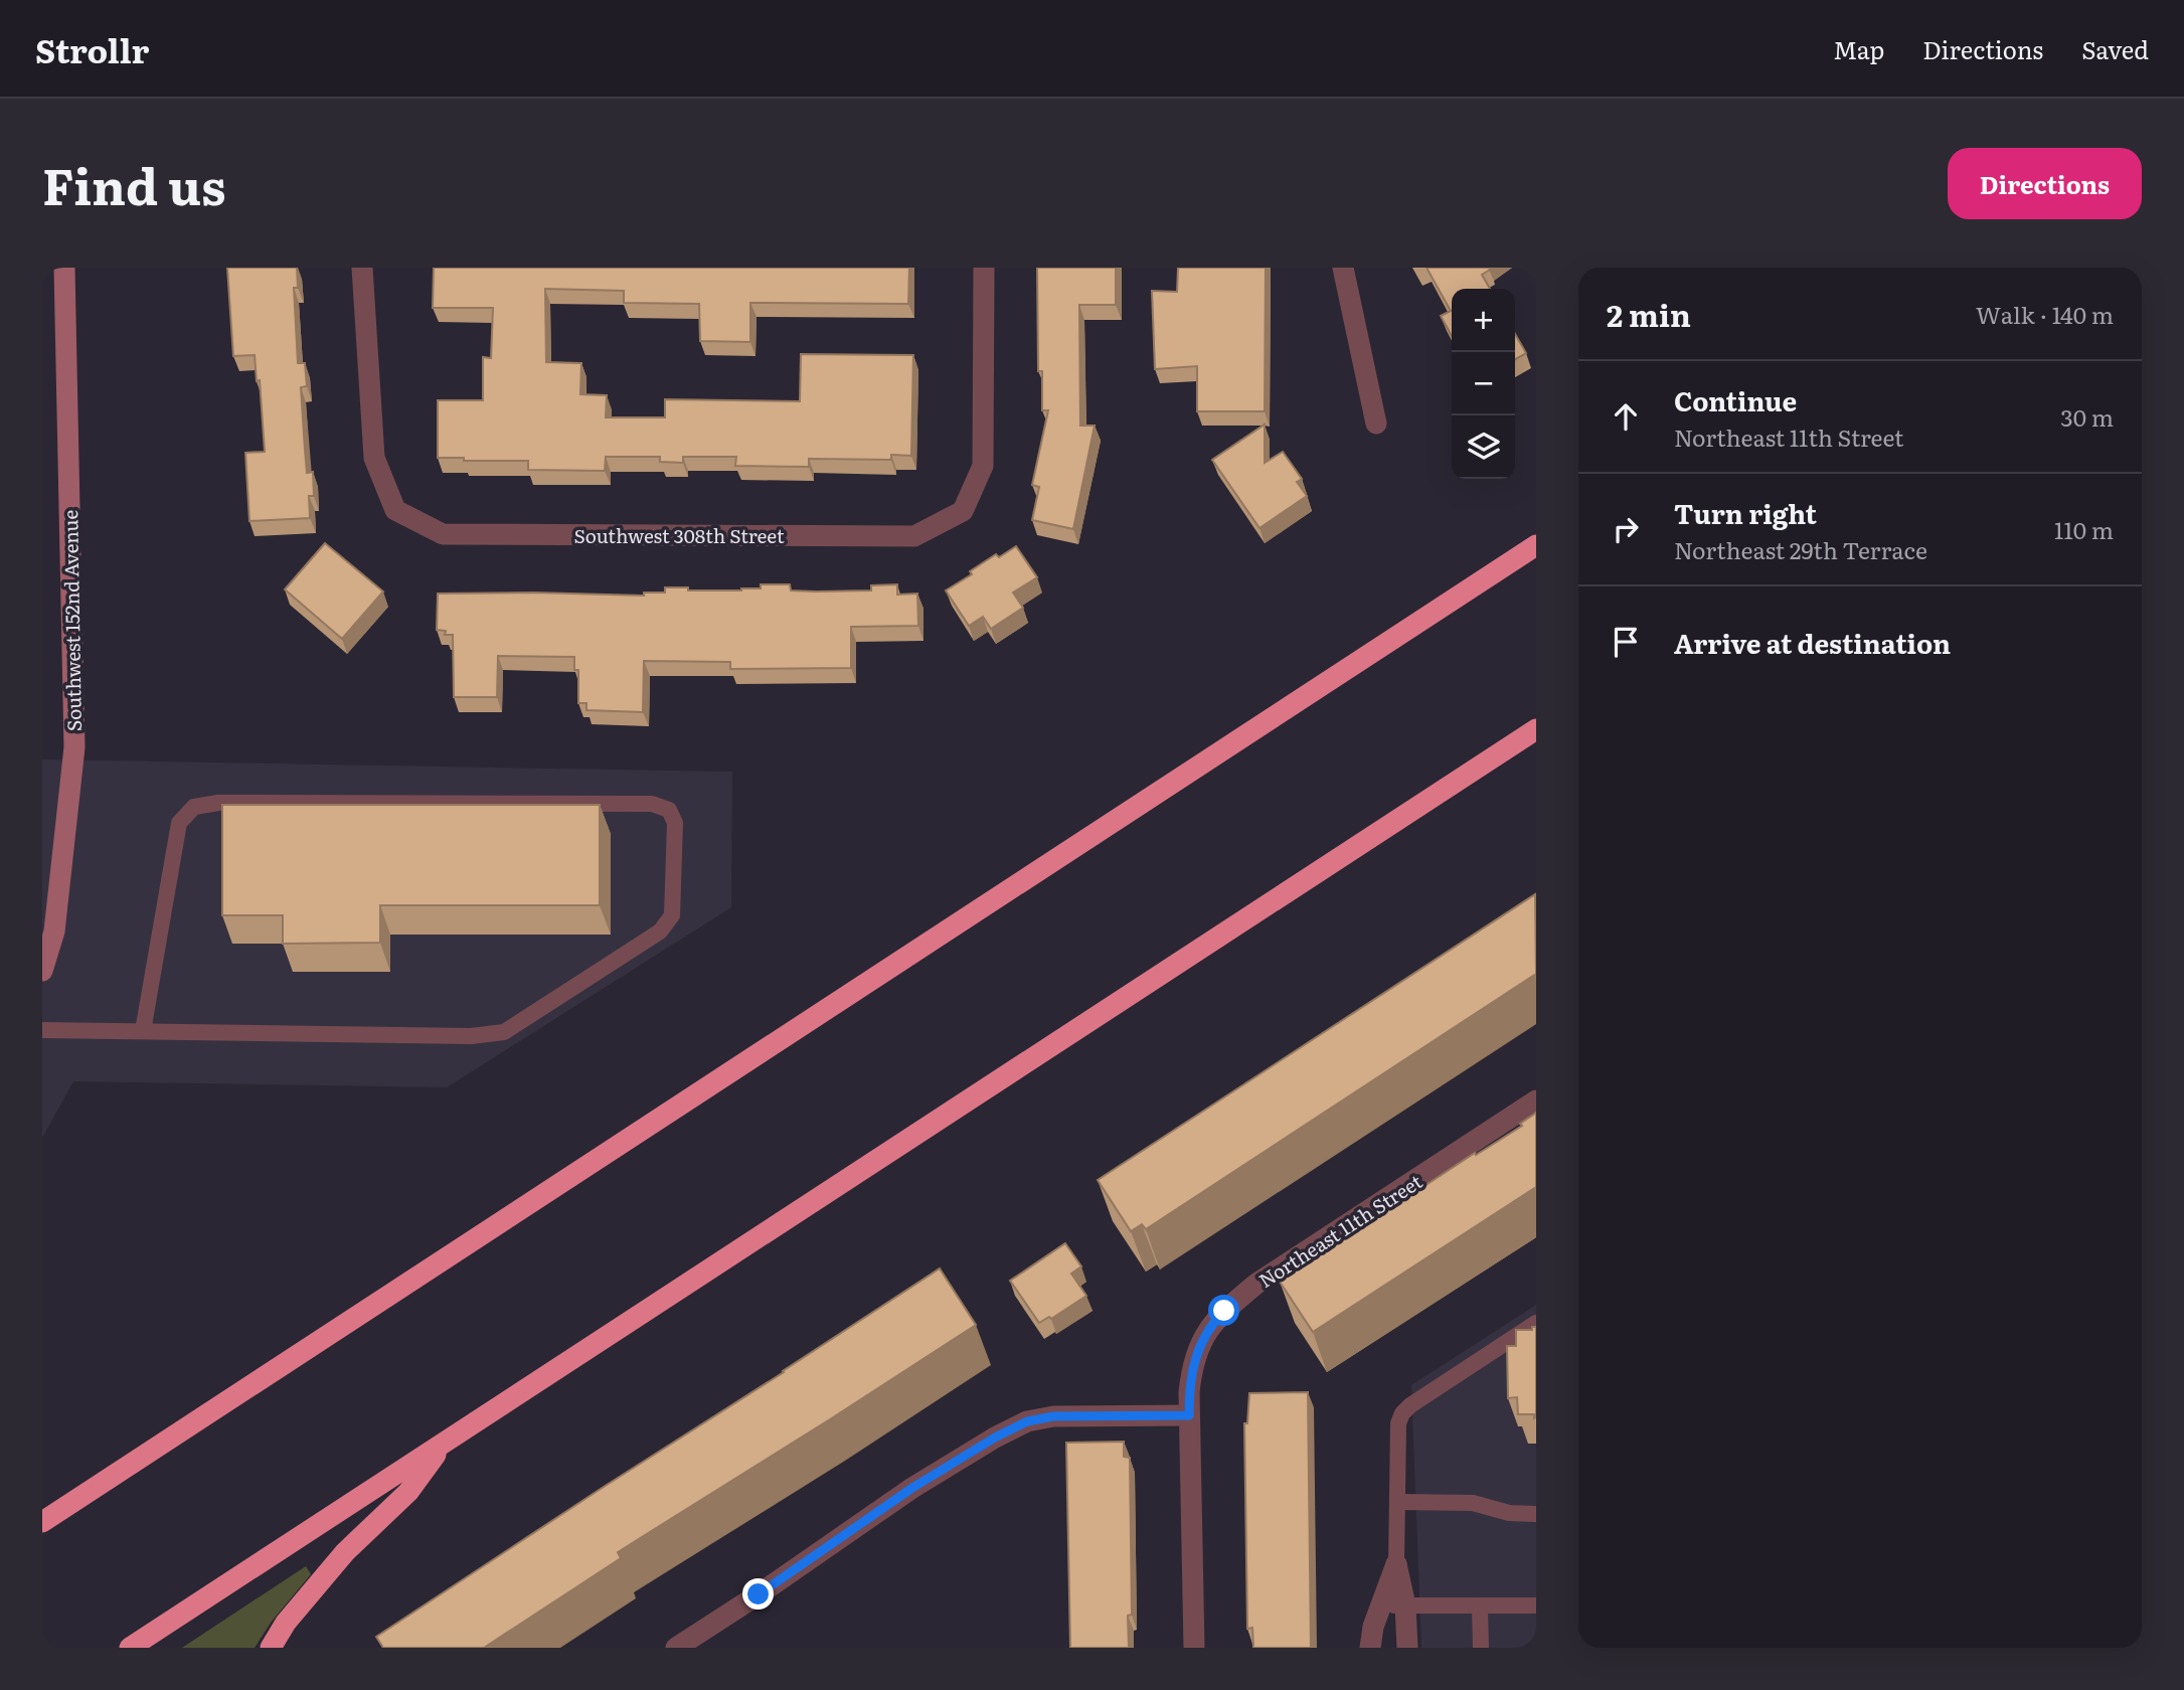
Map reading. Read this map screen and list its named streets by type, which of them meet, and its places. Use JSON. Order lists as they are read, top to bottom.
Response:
{
  "streets": {
    "street": ["Southwest 308th Street", "Southwest 152nd Avenue", "Northeast 11th Street"]
  },
  "page": {
    "header": "Strollr",
    "nav": ["Map", "Directions", "Saved"],
    "title": "Find us",
    "buttons": "Directions",
    "heading": ["2 min", "Walk · 140 m"],
    "map_buttons": ["+", "−"],
    "list": [
      ["Continue", "Northeast 11th Street", "30 m"],
      ["Turn right", "Northeast 29th Terrace", "110 m"],
      "Arrive at destination"
    ]
  }
}
